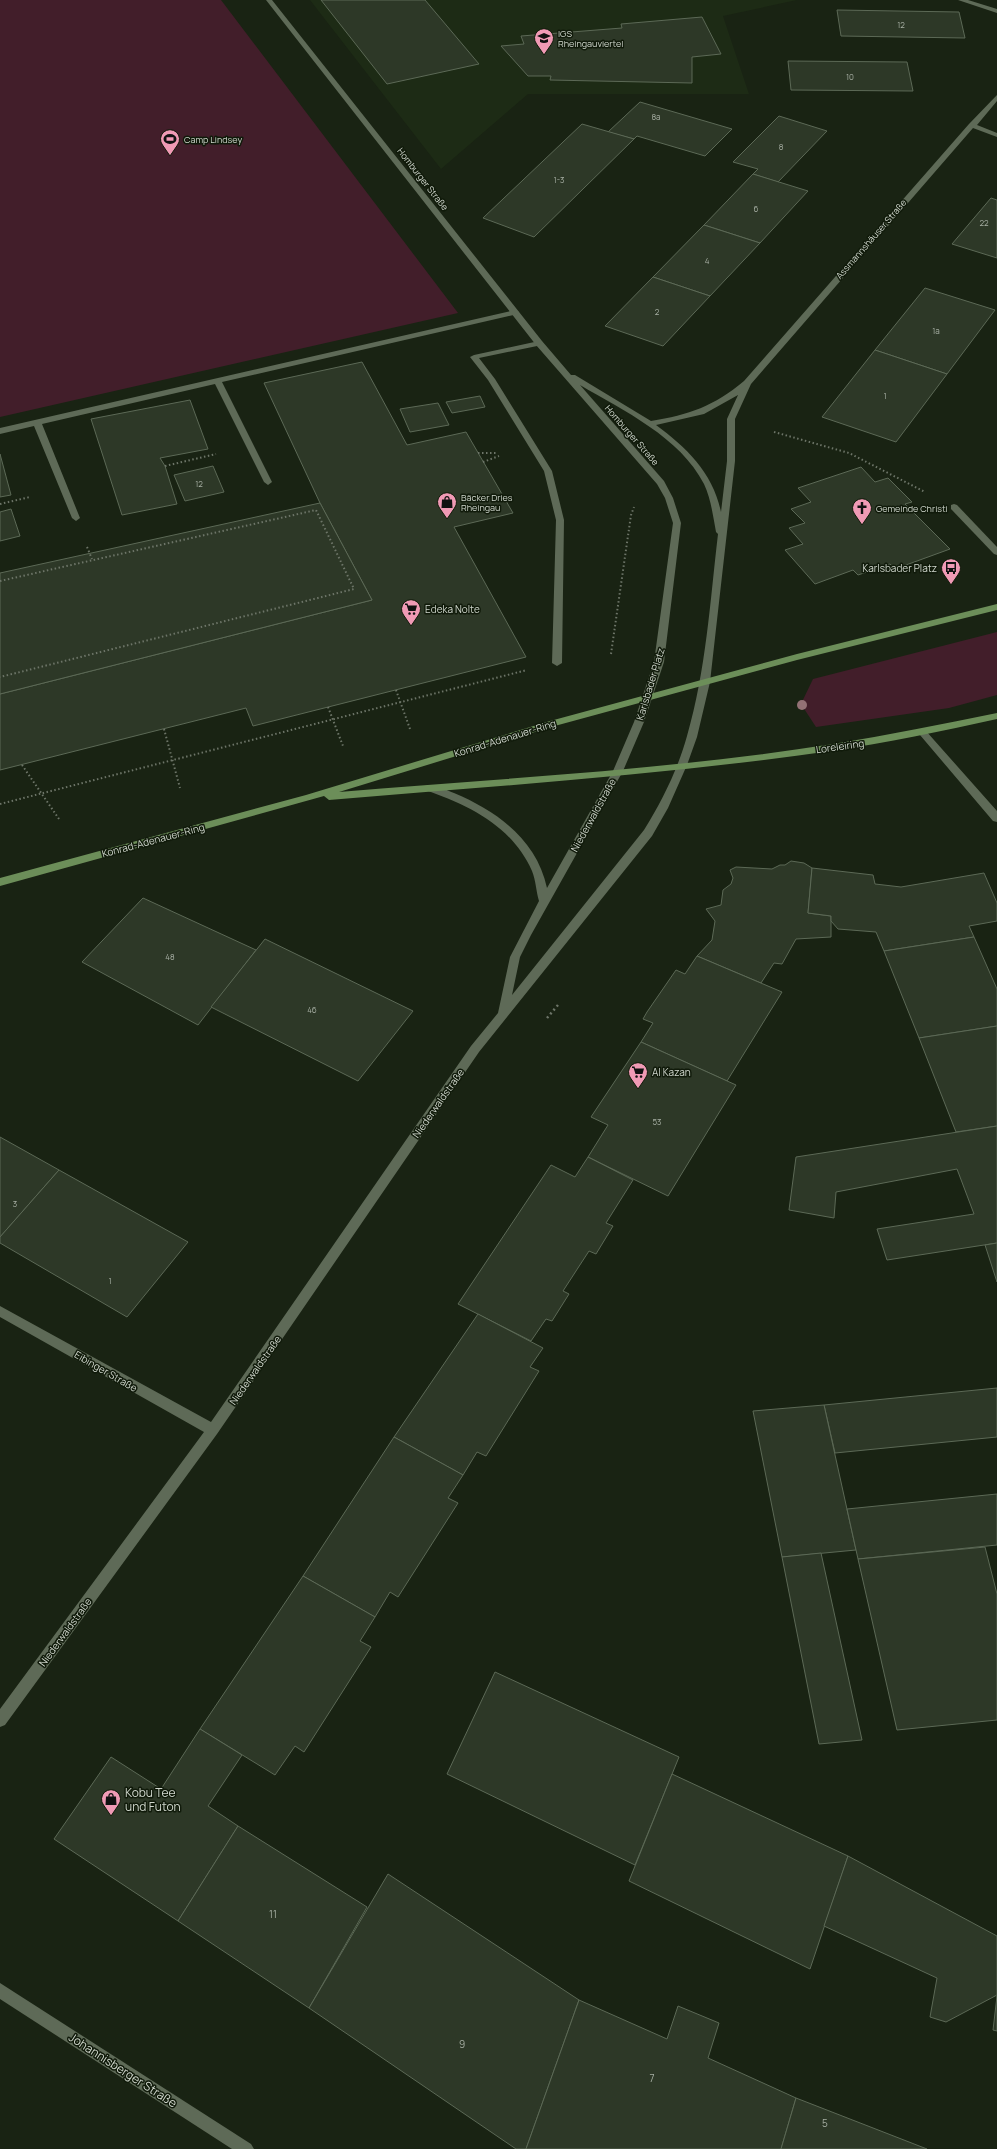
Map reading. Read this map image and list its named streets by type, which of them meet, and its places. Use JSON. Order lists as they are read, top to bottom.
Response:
{
  "streets": {
    "main road": ["Konrad-Adenauer-Ring", "Loreleiring"],
    "street": [
      "Homburger Straße",
      "Assmannshäuser Straße",
      "Karlsbader Platz",
      "Niederwaldstraße",
      "Eibinger Straße",
      "Johannisberger Straße"
    ]
  },
  "crossings": [
    ["Homburger Straße", "Assmannshäuser Straße"],
    ["Homburger Straße", "Karlsbader Platz"],
    ["Karlsbader Platz", "Konrad-Adenauer-Ring"],
    ["Karlsbader Platz", "Niederwaldstraße"],
    ["Konrad-Adenauer-Ring", "Loreleiring"],
    ["Konrad-Adenauer-Ring", "Niederwaldstraße"],
    ["Loreleiring", "Niederwaldstraße"],
    ["Niederwaldstraße", "Eibinger Straße"]
  ],
  "places": {
    "school or university": ["IGS Rheingauviertel"],
    "sports": ["Camp Lindsey"],
    "shop": ["Bäcker Dries Rheingau", "Kobu Tee und Futon"],
    "church": ["Gemeinde Christi"],
    "bus stop": ["Karlsbader Platz"],
    "supermarket": ["Edeka Nolte", "Al Kazan"]
  },
  "house_numbers": [
    "12",
    "10",
    "8a",
    "8",
    "1-3",
    "6",
    "22",
    "4",
    "2",
    "1a",
    "1",
    "12",
    "48",
    "46",
    "53",
    "3",
    "1",
    "11",
    "9",
    "7",
    "5"
  ]
}
